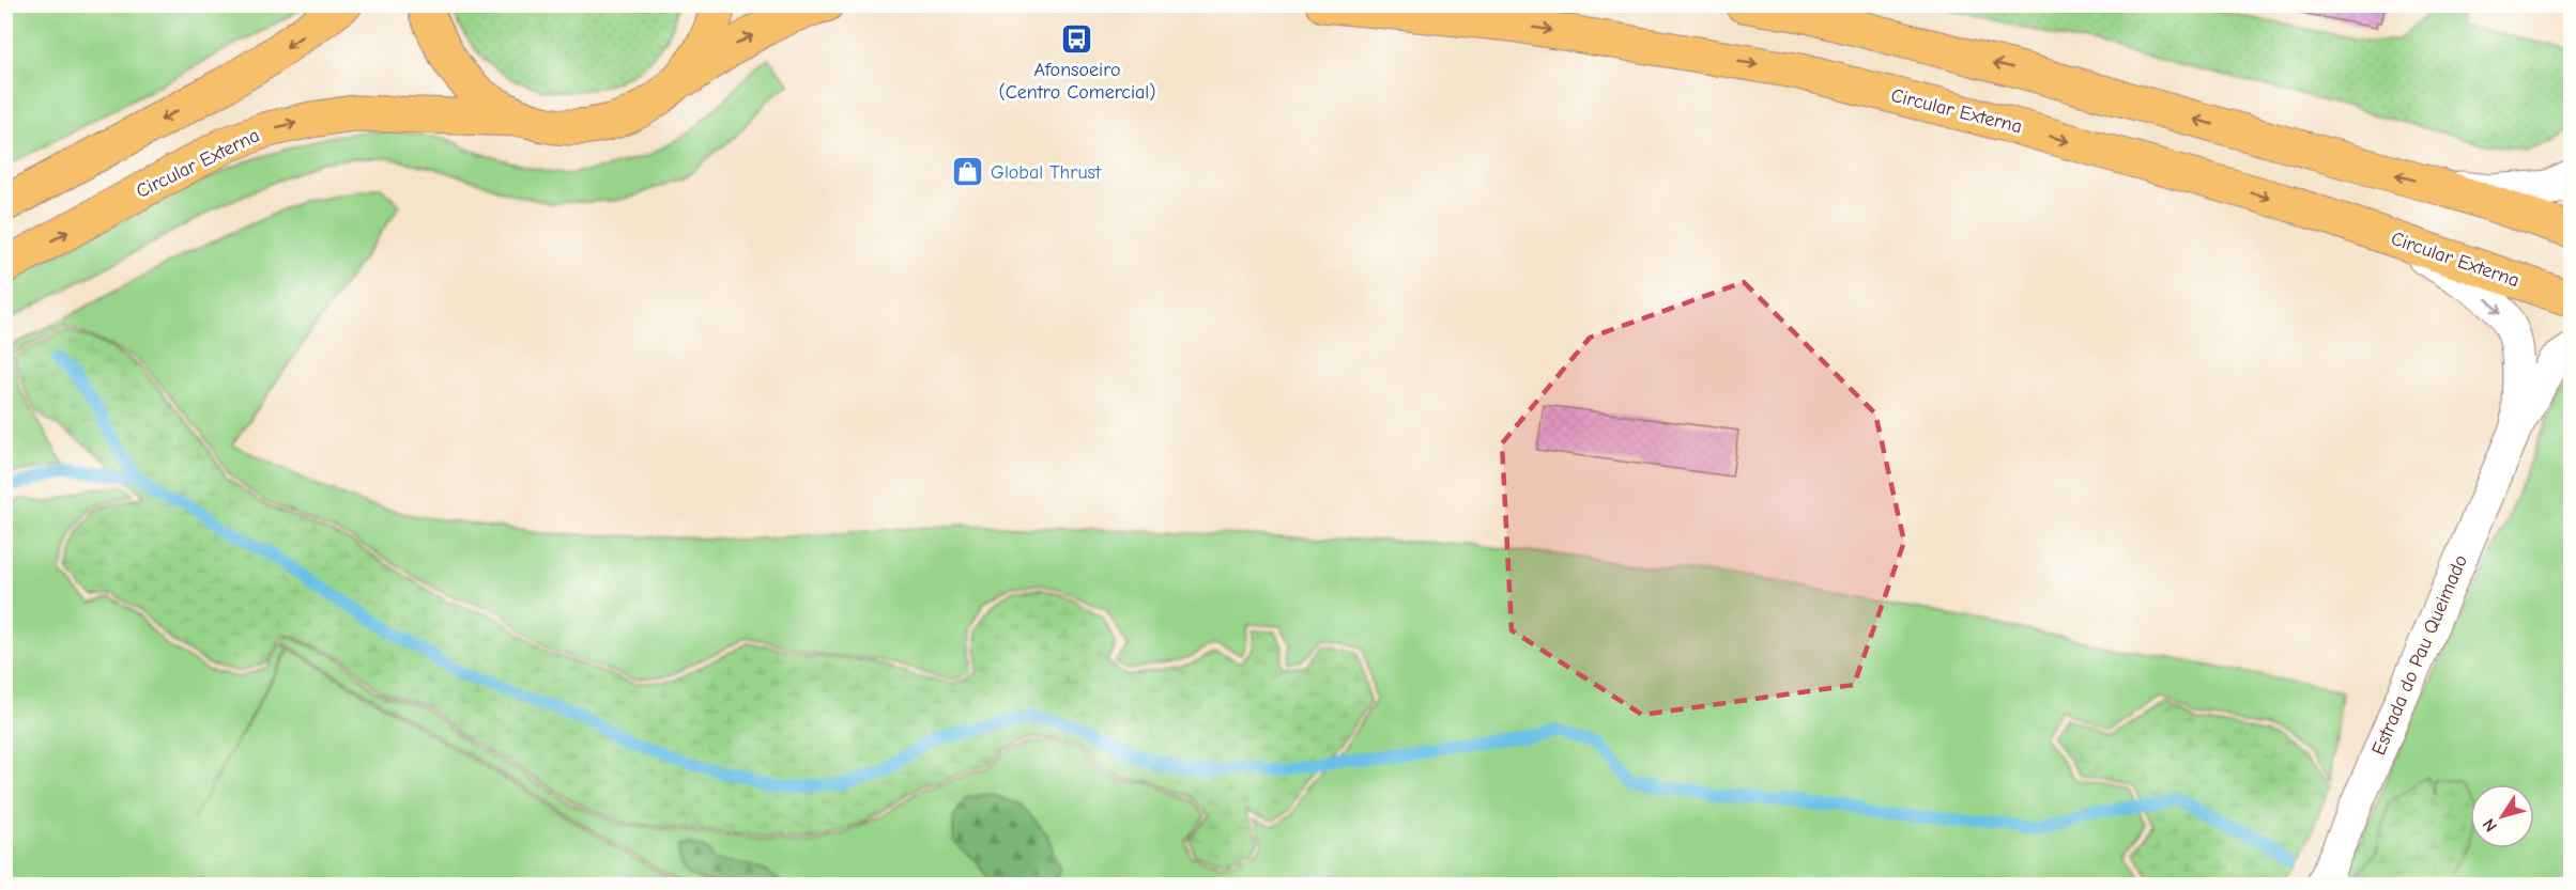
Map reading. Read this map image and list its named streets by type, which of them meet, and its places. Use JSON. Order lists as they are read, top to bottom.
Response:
{
  "streets": {
    "main road": ["Circular Externa"],
    "street": ["Estrada do Pau Queimado"]
  },
  "crossings": [
    ["Circular Externa", "Estrada do Pau Queimado"]
  ],
  "places": {
    "bus stop": ["Afonsoeiro (Centro Comercial)"],
    "shop": ["Global Thrust"]
  },
  "north": "bottom left"
}
